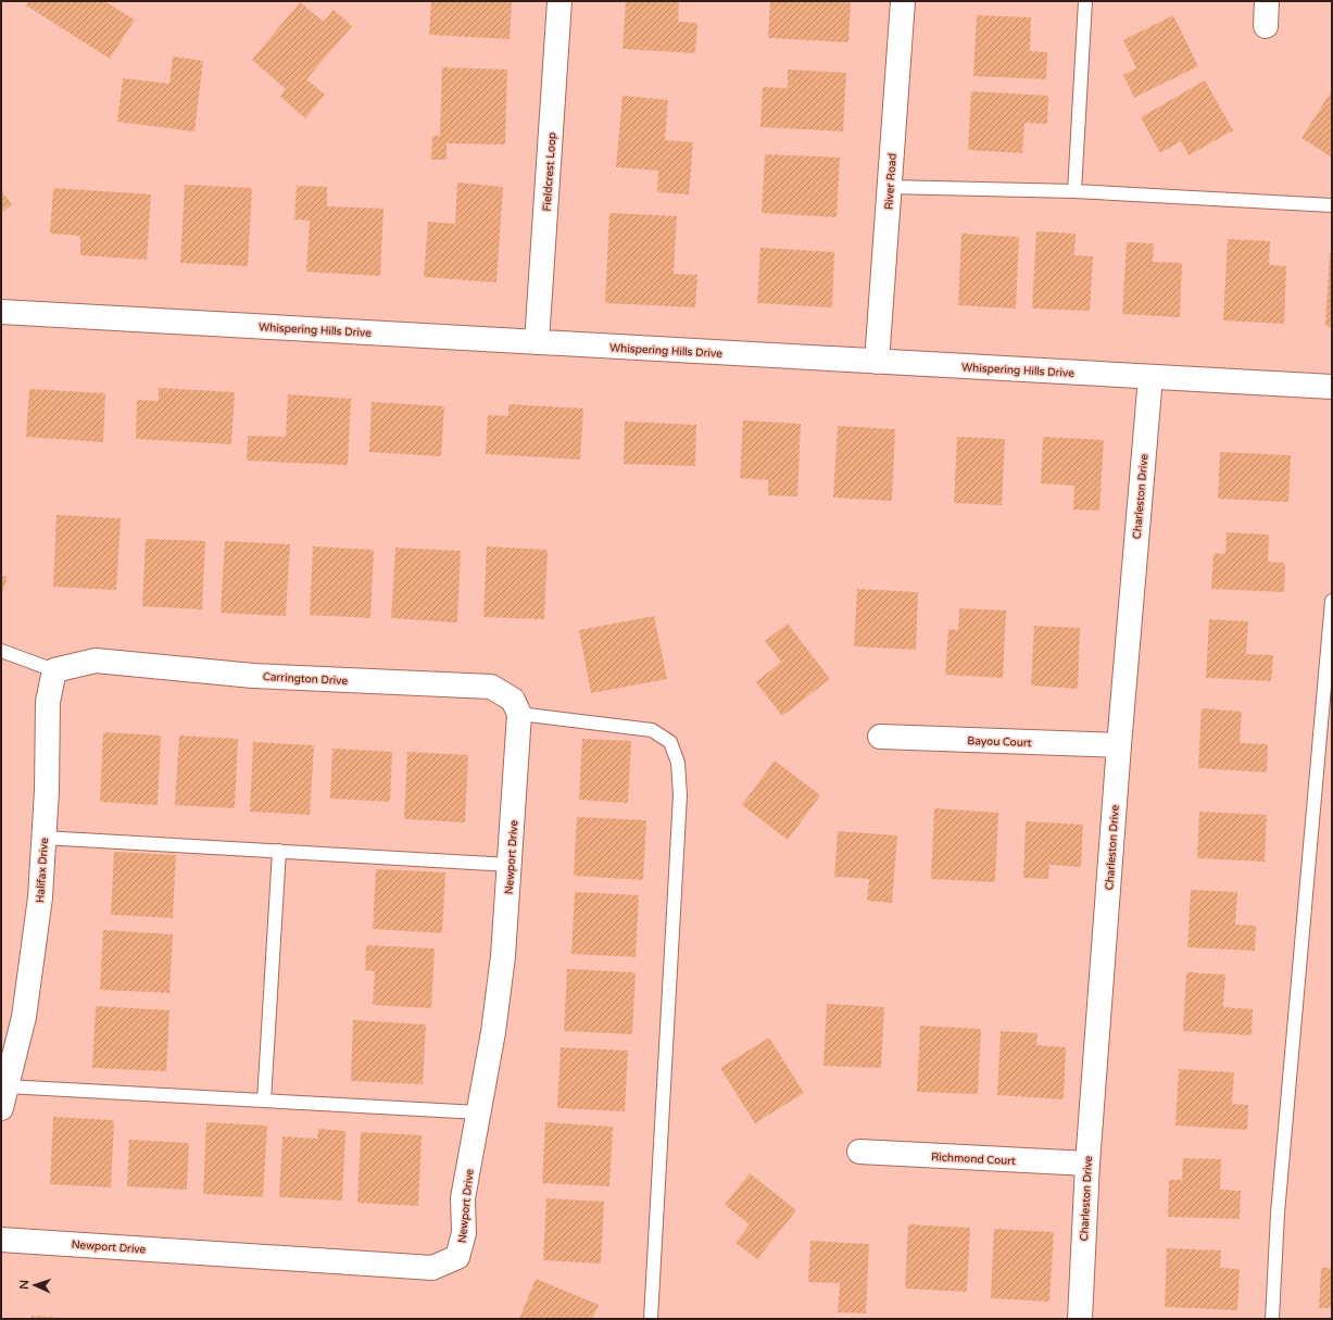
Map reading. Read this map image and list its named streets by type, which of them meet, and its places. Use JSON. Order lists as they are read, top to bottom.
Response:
{
  "streets": {
    "street": [
      "Fieldcrest Loop",
      "River Road",
      "Whispering Hills Drive",
      "Charleston Drive",
      "Carrington Drive",
      "Bayou Court",
      "Newport Drive",
      "Halifax Drive",
      "Richmond Court"
    ]
  },
  "crossings": [
    ["Fieldcrest Loop", "Whispering Hills Drive"],
    ["River Road", "Whispering Hills Drive"],
    ["Whispering Hills Drive", "Charleston Drive"],
    ["Charleston Drive", "Bayou Court"],
    ["Charleston Drive", "Richmond Court"],
    ["Carrington Drive", "Newport Drive"],
    ["Carrington Drive", "Halifax Drive"]
  ],
  "north": "left"
}
